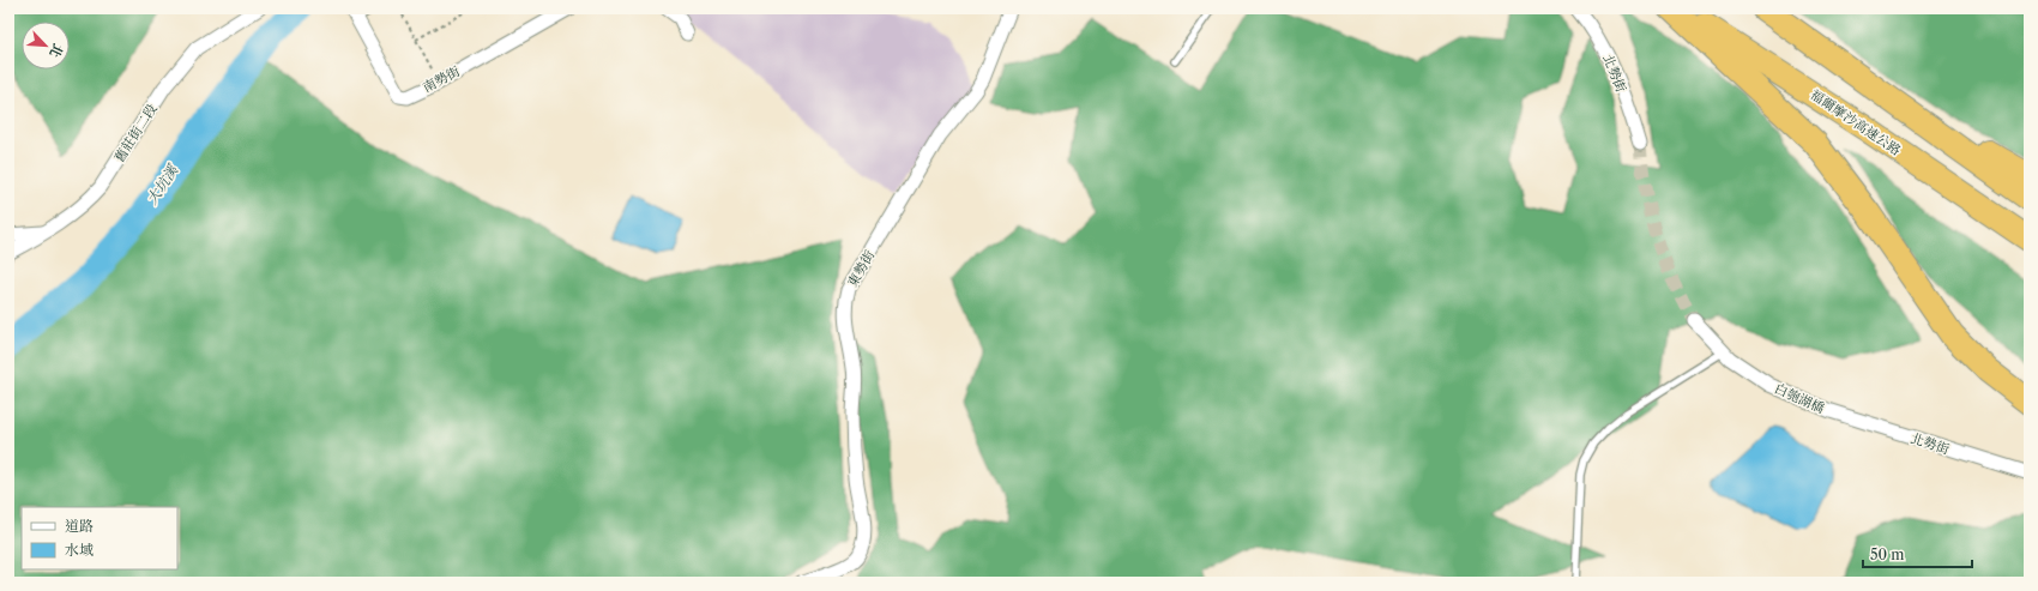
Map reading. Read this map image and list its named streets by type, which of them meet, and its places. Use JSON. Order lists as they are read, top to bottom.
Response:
{
  "streets": {
    "highway": ["福爾摩沙高速公路"],
    "street": [
      "北勢街",
      "南勢街",
      "舊莊街二段",
      "東勢街",
      "白匏湖橋"
    ]
  },
  "crossings": [
    ["北勢街", "白匏湖橋"]
  ],
  "water": ["大坑溪"],
  "legend": ["道路", "水域"],
  "scale_bar": "50 m",
  "north": "bottom right"
}
